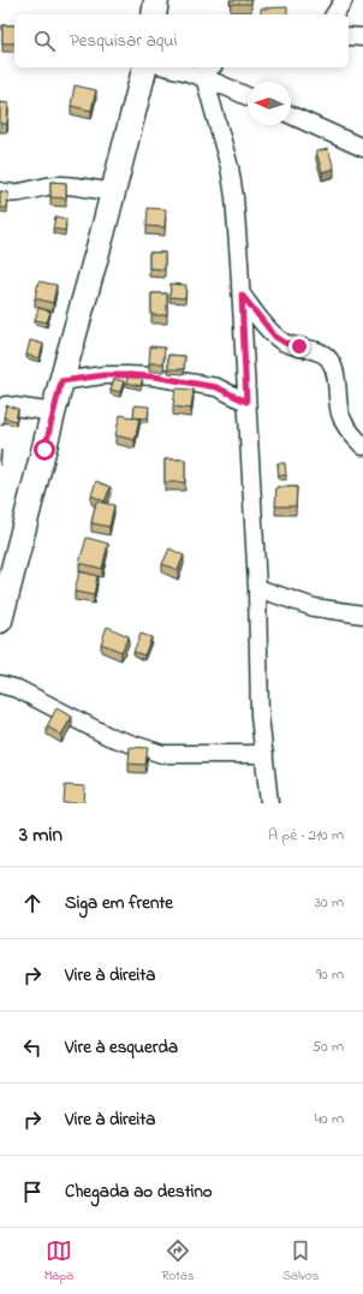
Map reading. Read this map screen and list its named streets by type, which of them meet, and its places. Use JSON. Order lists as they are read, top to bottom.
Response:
{
  "north": "left",
  "page": {
    "search": "Pesquisar aqui",
    "heading": ["3 min", "A pé · 210 m"],
    "list": [
      ["Siga em frente", "30 m"],
      ["Vire à direita", "90 m"],
      ["Vire à esquerda", "50 m"],
      ["Vire à direita", "40 m"],
      "Chegada ao destino"
    ],
    "nav": ["Mapa", "Rotas", "Salvos"]
  }
}
